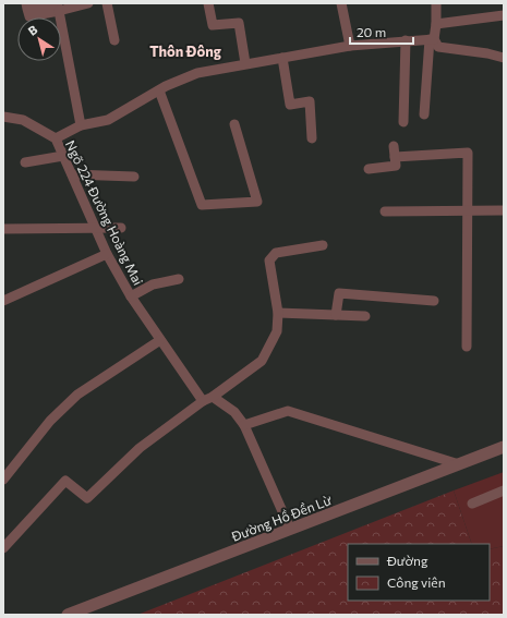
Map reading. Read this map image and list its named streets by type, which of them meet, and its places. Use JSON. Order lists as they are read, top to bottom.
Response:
{
  "streets": {
    "street": ["Đường Hồ Đền Lừ"],
    "lane": ["Ngõ 224 Đường Hoàng Mai"]
  },
  "districts": ["Thôn Đông"],
  "legend": ["Đường", "Công viên"],
  "scale_bar": "20 m",
  "north": "top left"
}
